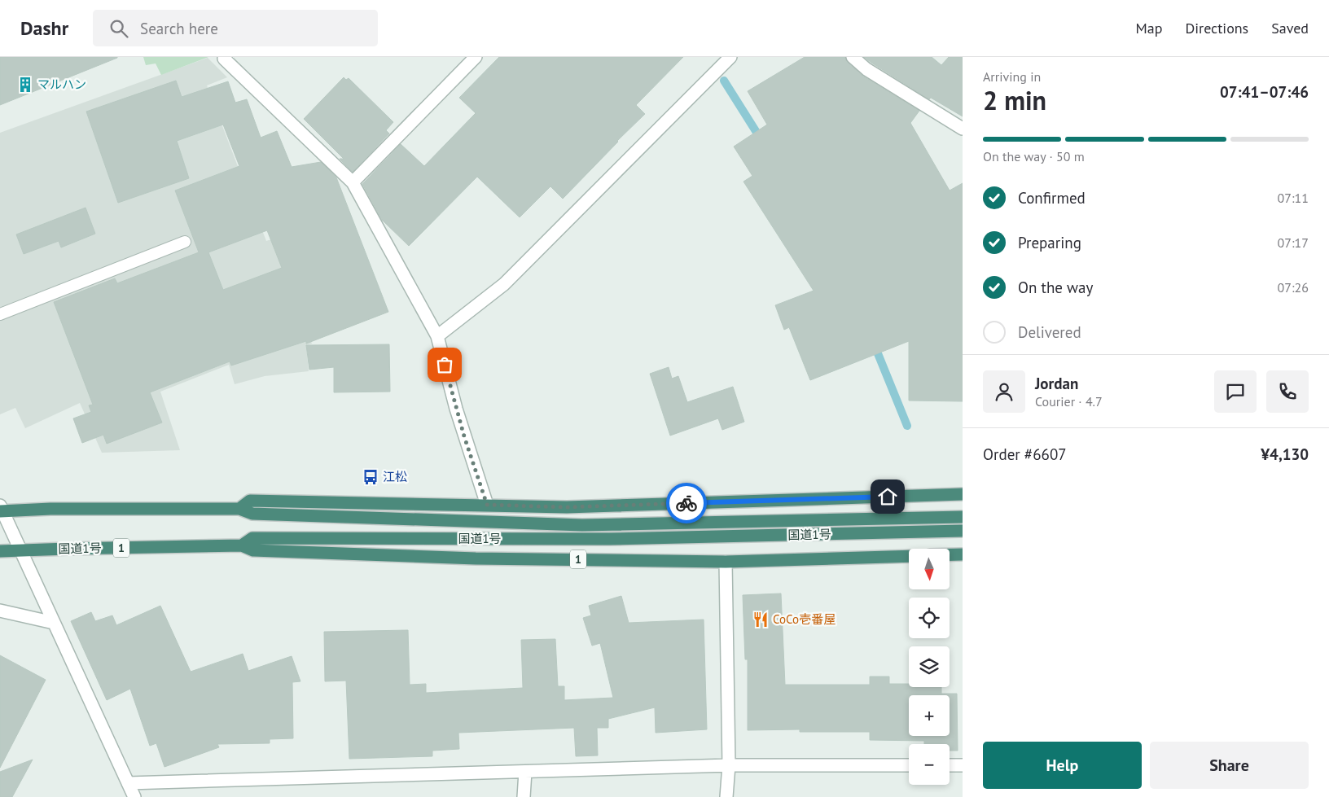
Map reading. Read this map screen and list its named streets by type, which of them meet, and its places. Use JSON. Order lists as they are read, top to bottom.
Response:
{
  "streets": {
    "highway": ["国道1号", "1"]
  },
  "crossings": [
    ["国道1号", "1"]
  ],
  "places": {
    "building": ["マルハン"],
    "bus stop": ["江松"],
    "restaurant": ["CoCo壱番屋"]
  },
  "north": "bottom",
  "page": {
    "header": "Dashr",
    "search": "Search here",
    "nav": ["Map", "Directions", "Saved"],
    "heading": ["2 min", "Arriving in", "07:41–07:46"],
    "panel": [
      "Jordan",
      "Courier · 4.7",
      "Order #6607",
      "¥4,130"
    ],
    "bar": "On the way · 50 m",
    "list": [
      ["Confirmed", "07:11"],
      ["Preparing", "07:17"],
      ["On the way", "07:26"],
      "Delivered"
    ],
    "map_buttons": ["+", "−"],
    "buttons": ["Help", "Share"]
  }
}
